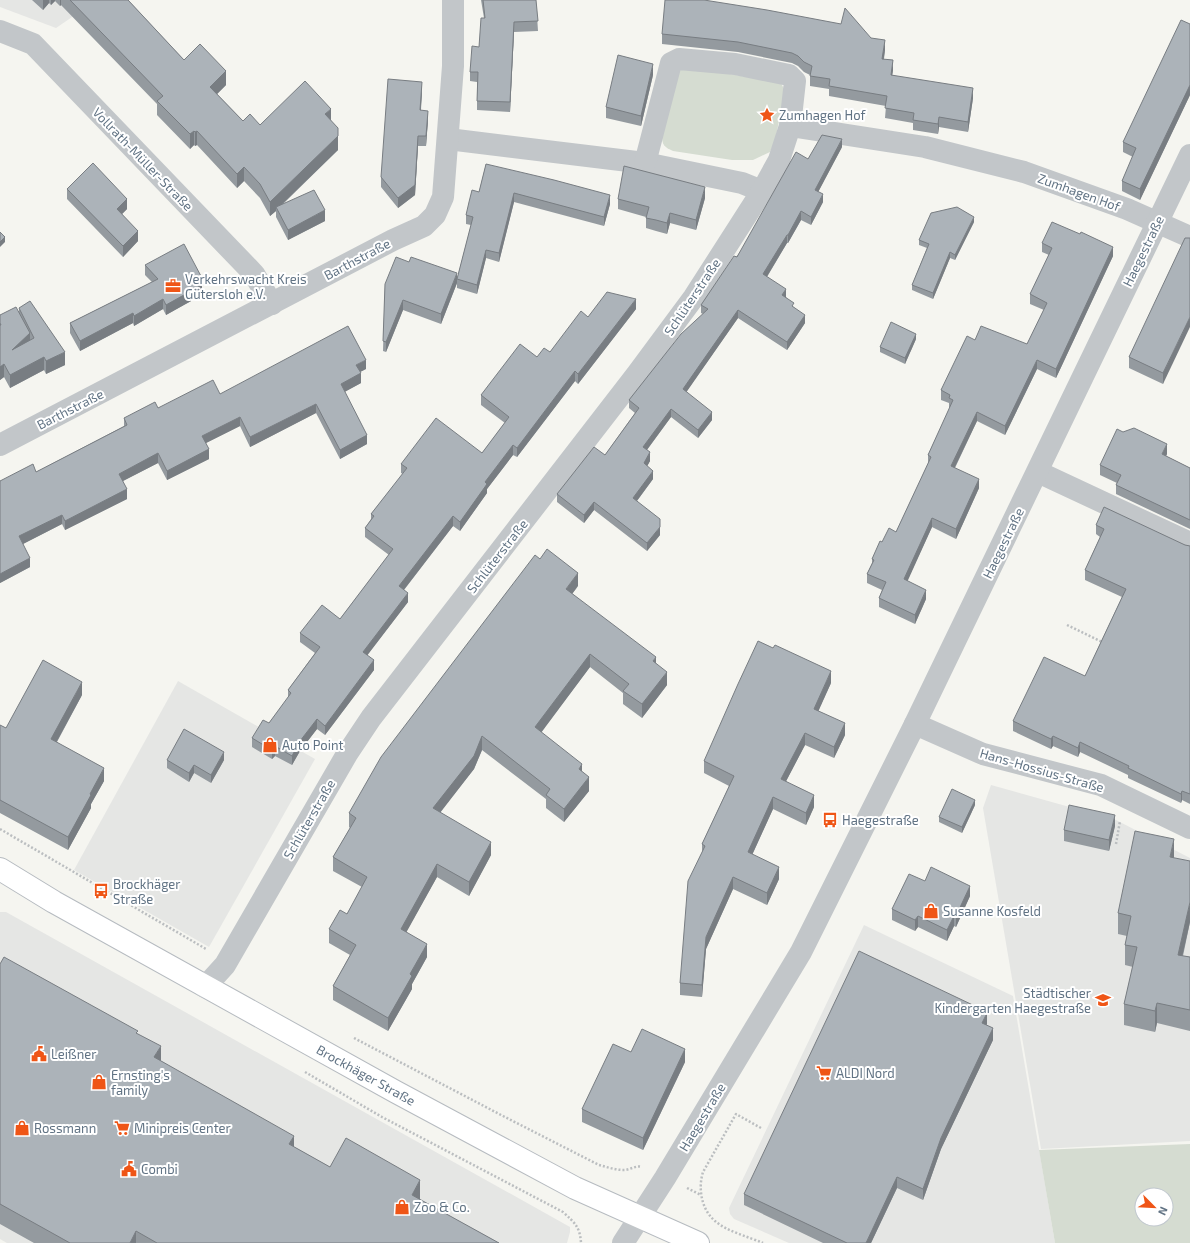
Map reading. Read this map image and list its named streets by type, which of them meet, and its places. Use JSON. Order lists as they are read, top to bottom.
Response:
{
  "streets": {
    "main road": ["Brockhäger Straße"],
    "street": [
      "Vollrath-Müller-Straße",
      "Zumhagen Hof",
      "Haegestraße",
      "Barthstraße",
      "Schlüterstraße",
      "Hans-Hossius-Straße"
    ]
  },
  "crossings": [
    ["Vollrath-Müller-Straße", "Barthstraße"],
    ["Zumhagen Hof", "Haegestraße"],
    ["Zumhagen Hof", "Schlüterstraße"],
    ["Haegestraße", "Hans-Hossius-Straße"],
    ["Haegestraße", "Brockhäger Straße"],
    ["Schlüterstraße", "Brockhäger Straße"]
  ],
  "places": {
    "place": ["Zumhagen Hof"],
    "office": ["Verkehrswacht Kreis Gütersloh e.V."],
    "shop": [
      "Auto Point",
      "Susanne Kosfeld",
      "Ernsting's family",
      "Rossmann",
      "Zoo & Co."
    ],
    "bus stop": ["Haegestraße", "Brockhäger Straße"],
    "school or university": ["Städtischer Kindergarten Haegestraße"],
    "public building": ["Leißner", "Combi"],
    "supermarket": ["ALDI Nord", "Minipreis Center"]
  },
  "north": "bottom right"
}
